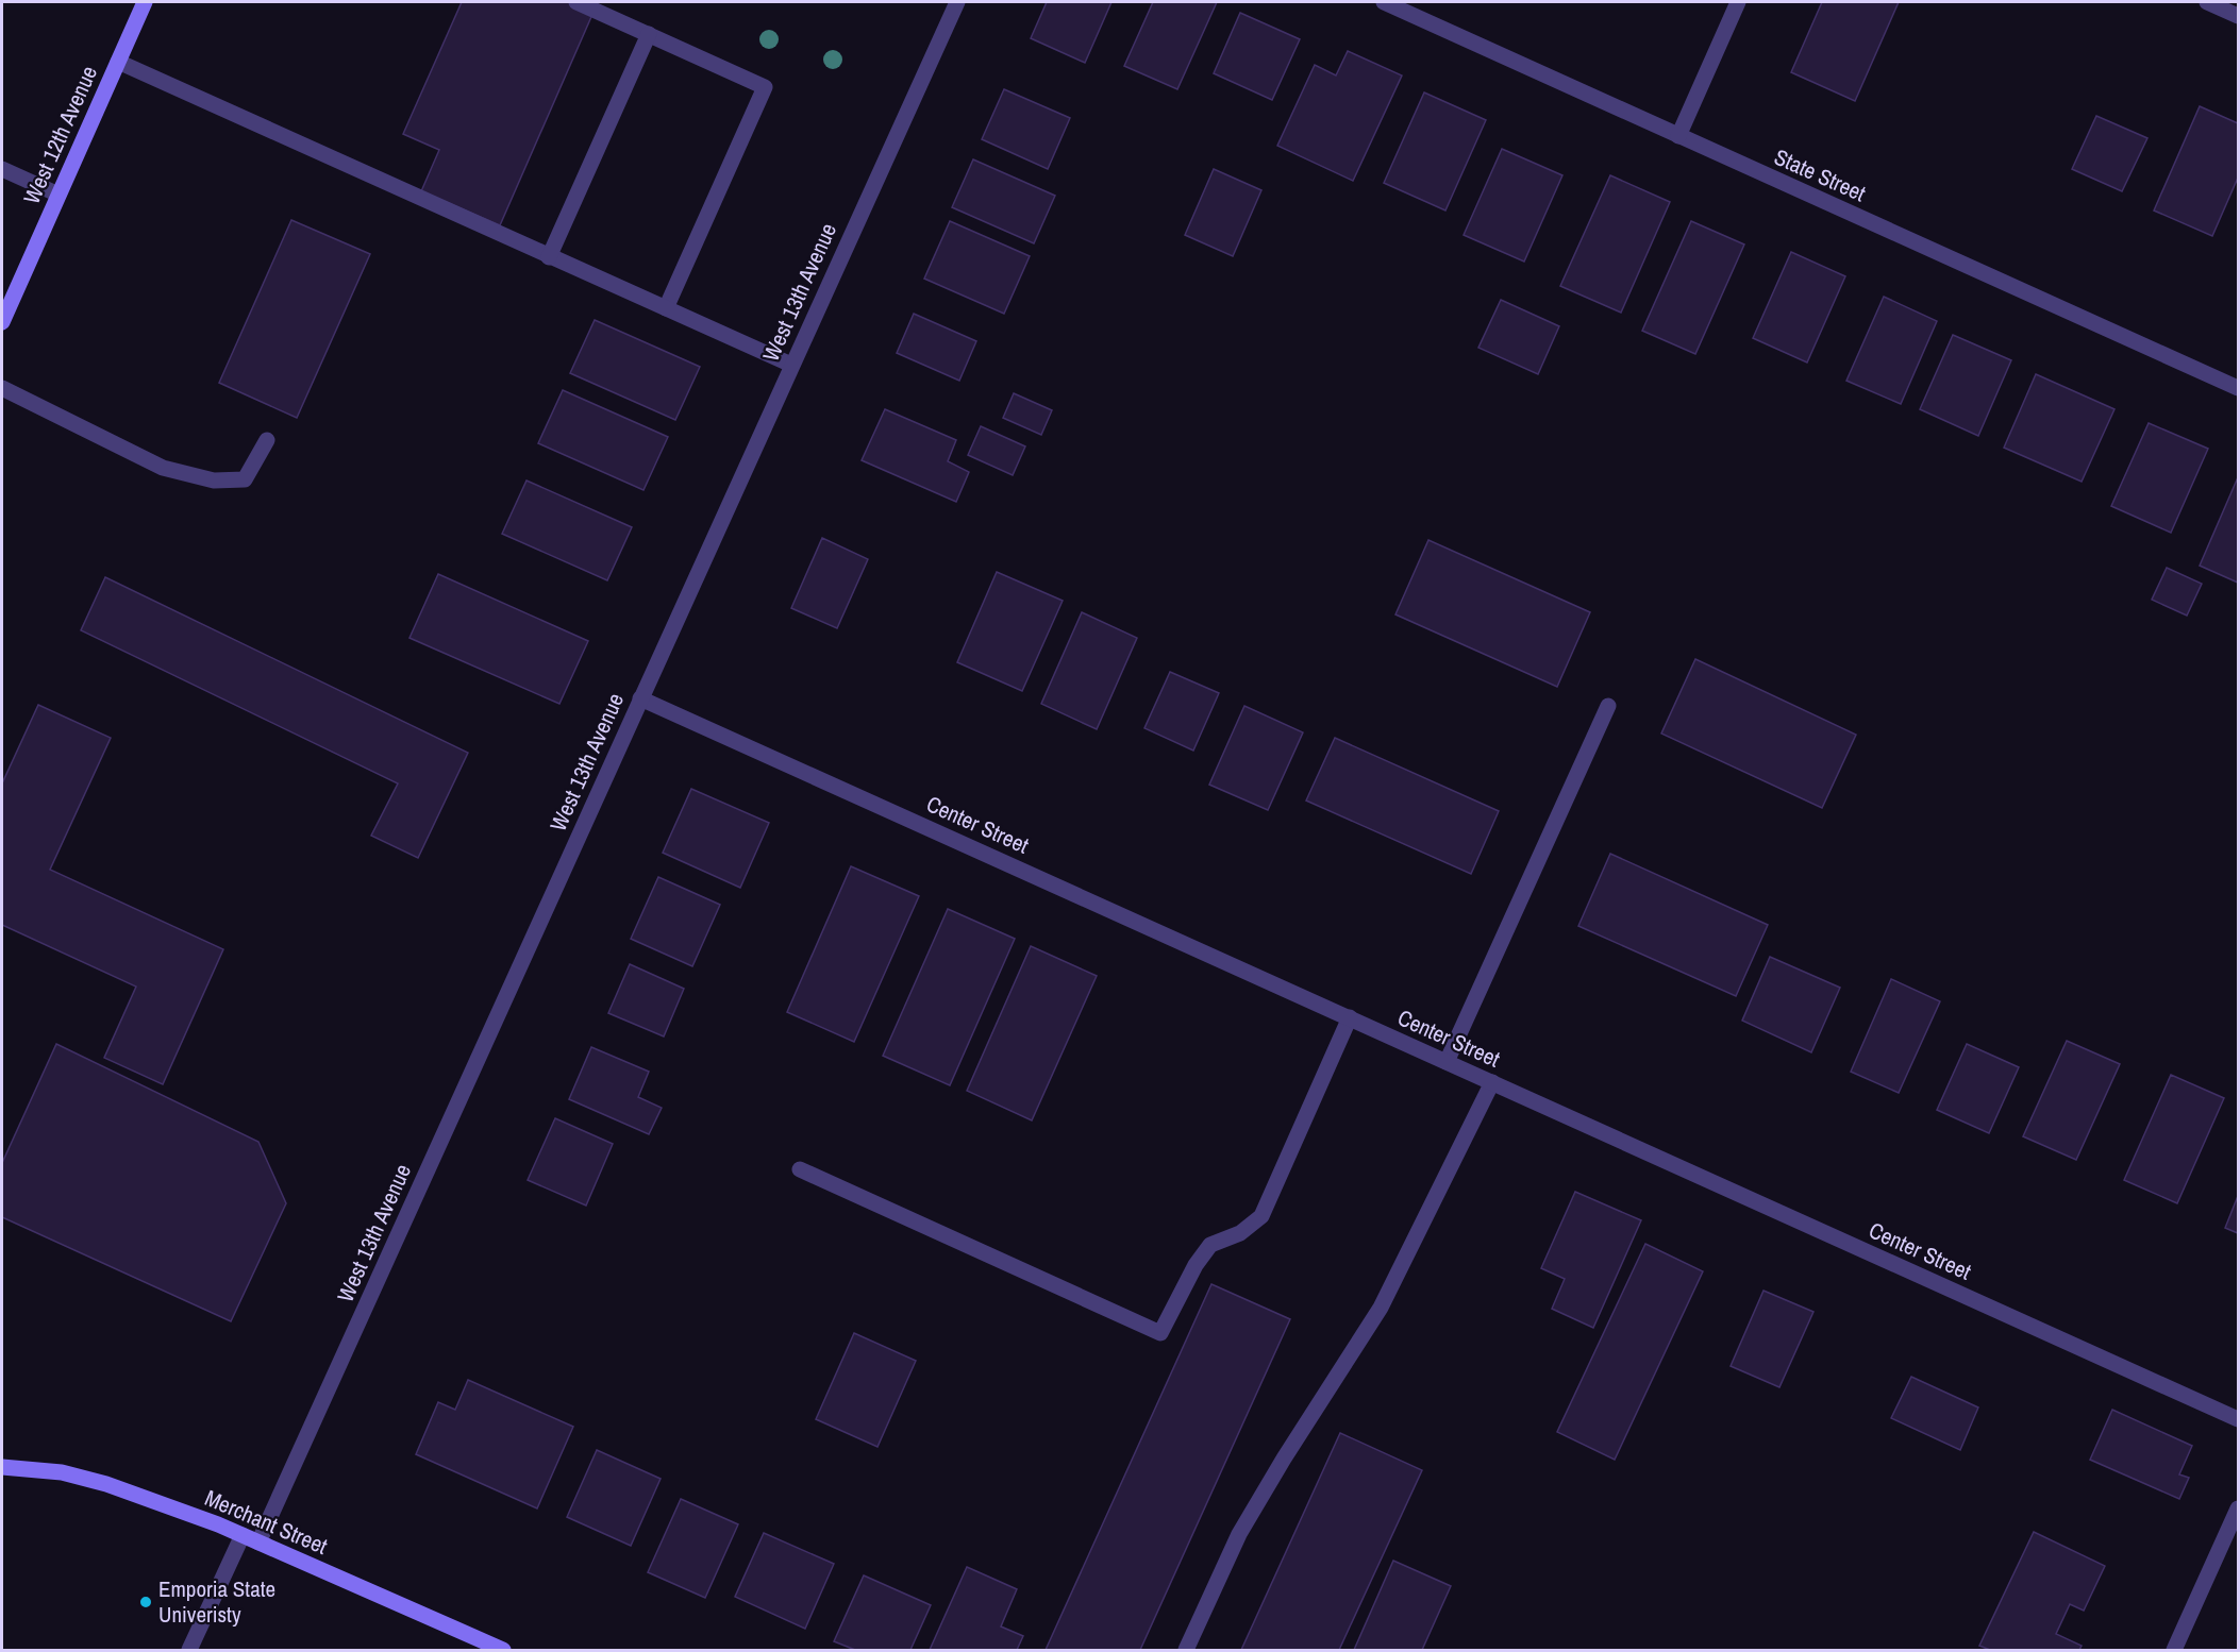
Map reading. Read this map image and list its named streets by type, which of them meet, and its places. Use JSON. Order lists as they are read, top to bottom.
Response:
{
  "streets": {
    "main road": ["West 12th Avenue", "Merchant Street"],
    "street": ["State Street", "West 13th Avenue", "Center Street"]
  },
  "crossings": [
    ["West 13th Avenue", "Center Street"],
    ["West 13th Avenue", "Merchant Street"]
  ],
  "places": ["Emporia State Univeristy"]
}
